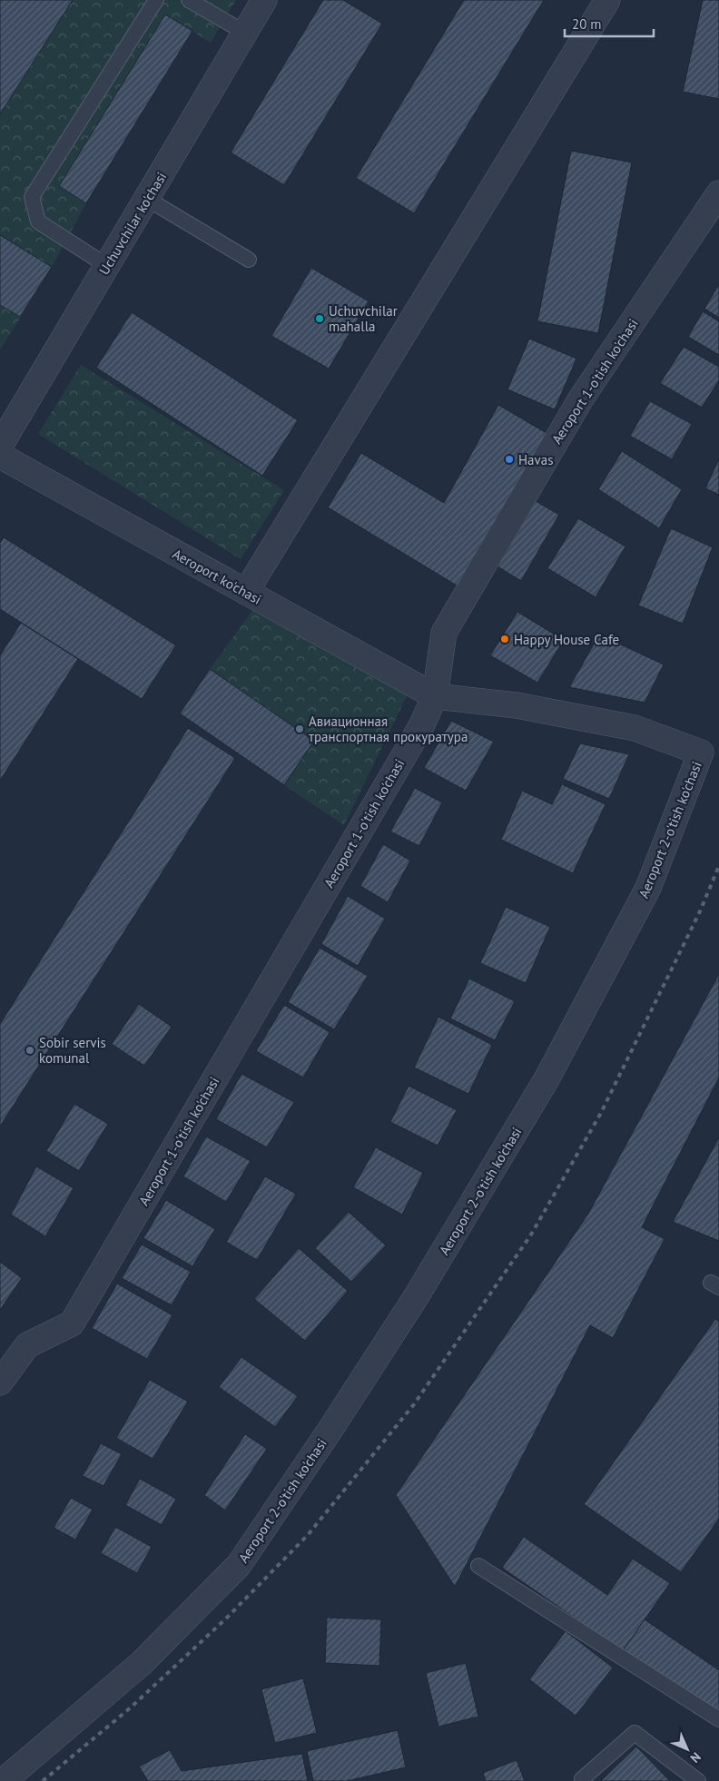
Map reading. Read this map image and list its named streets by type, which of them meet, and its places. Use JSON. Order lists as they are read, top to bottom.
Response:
{
  "streets": {
    "street": [
      "Uchuvchilar ko'chasi",
      "Aeroport 1-o'tish ko'chasi",
      "Aeroport ko'chasi",
      "Aeroport 2-o'tish ko'chasi"
    ]
  },
  "crossings": [
    ["Aeroport 1-o'tish ko'chasi", "Aeroport ko'chasi"],
    ["Aeroport 1-o'tish ko'chasi", "Aeroport 2-o'tish ko'chasi"],
    ["Aeroport ko'chasi", "Aeroport 2-o'tish ko'chasi"]
  ],
  "places": [
    "Uchuvchilar mahalla",
    "Havas",
    "Happy House Cafe",
    "Авиационная транспортная прокуратура",
    "Sobir servis komunal"
  ],
  "scale_bar": "20 m",
  "north": "bottom right"
}
